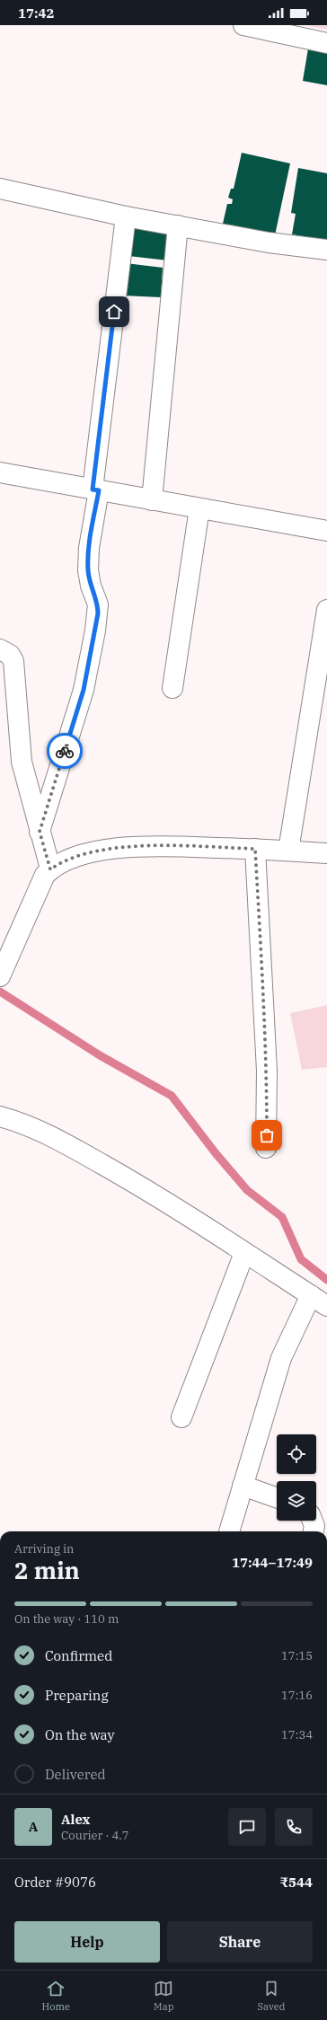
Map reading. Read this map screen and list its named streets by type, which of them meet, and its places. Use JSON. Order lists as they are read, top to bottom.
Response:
{
  "page": {
    "status": "17:42",
    "heading": ["2 min", "Arriving in", "17:44–17:49"],
    "panel": [
      "Alex",
      "Courier · 4.7",
      "Order #9076",
      "₹544"
    ],
    "bar": "On the way · 110 m",
    "list": [
      ["Confirmed", "17:15"],
      ["Preparing", "17:16"],
      ["On the way", "17:34"],
      "Delivered"
    ],
    "round": "A",
    "buttons": ["Help", "Share"],
    "tabs": ["Home", "Map", "Saved"]
  }
}
